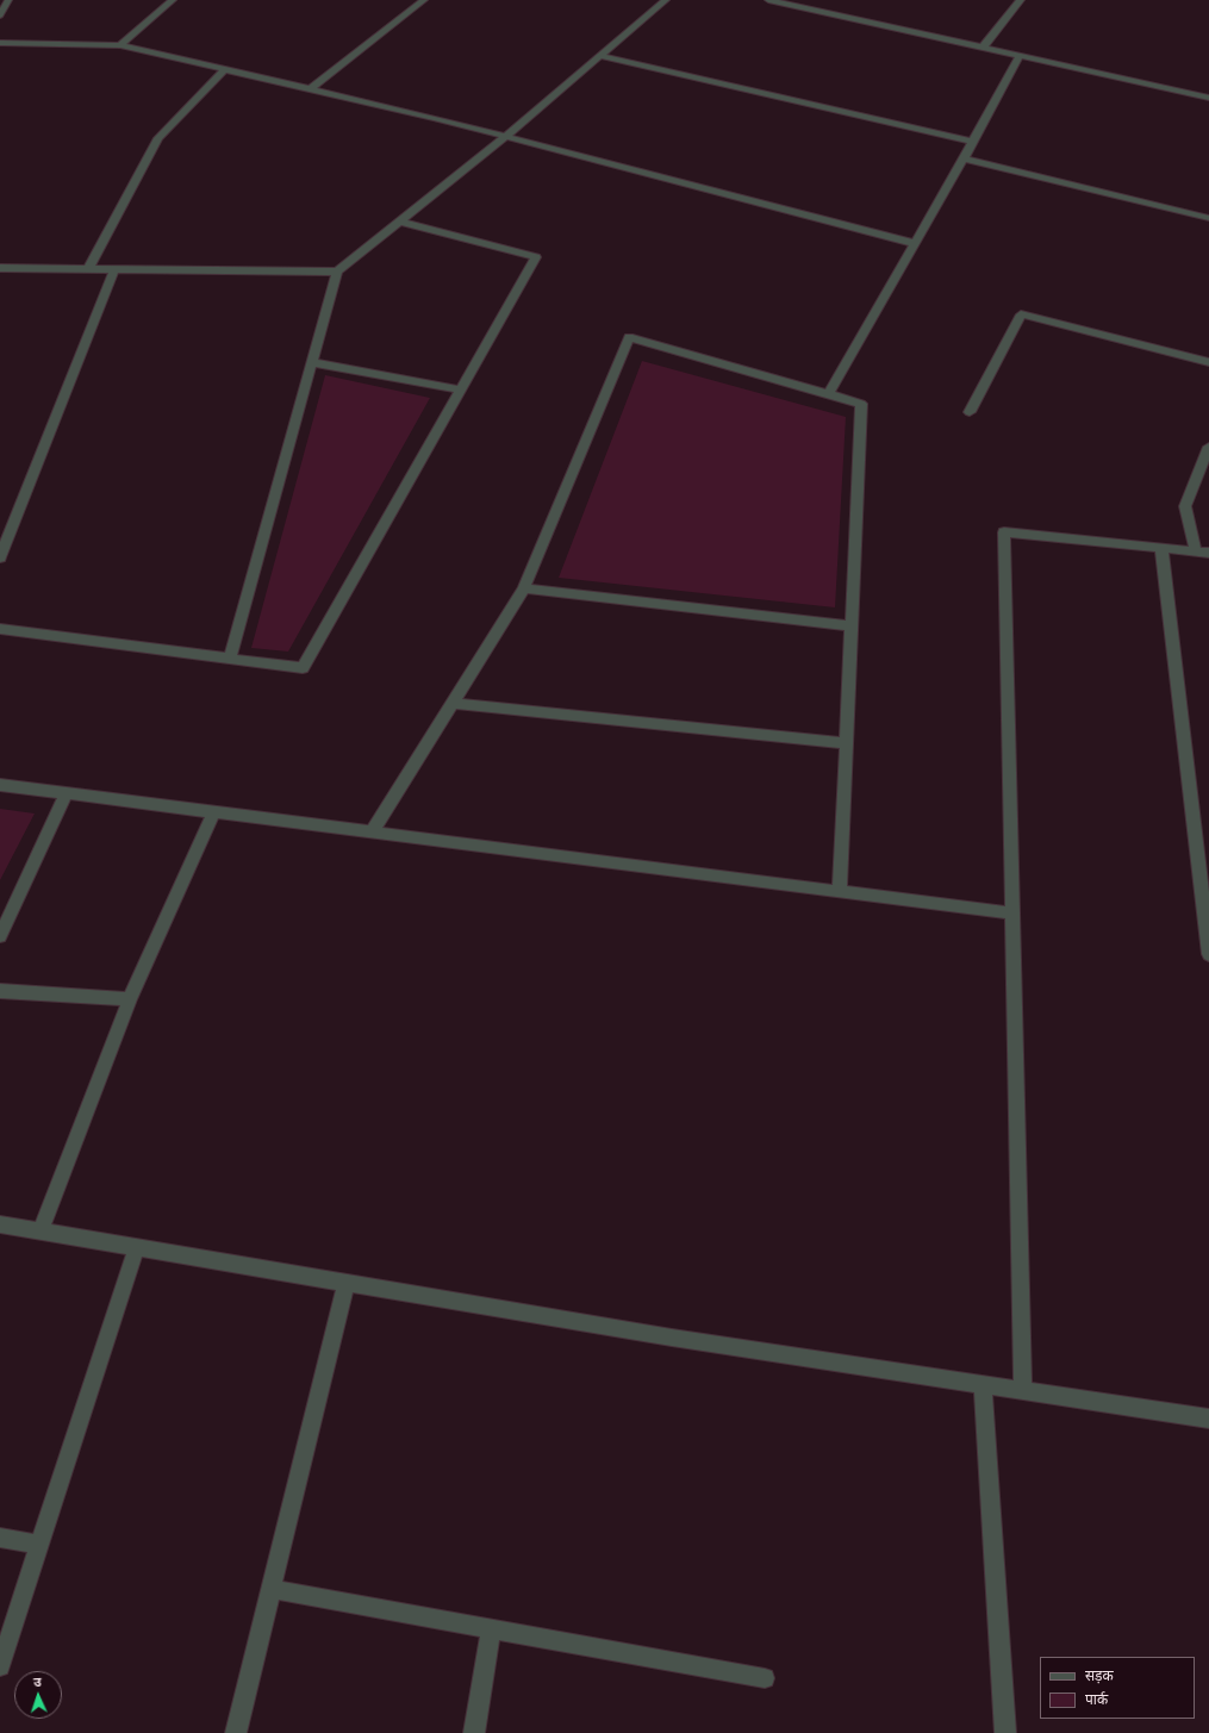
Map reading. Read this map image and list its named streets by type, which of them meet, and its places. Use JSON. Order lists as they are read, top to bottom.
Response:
{
  "legend": ["सड़क", "पार्क"],
  "north": "top"
}
